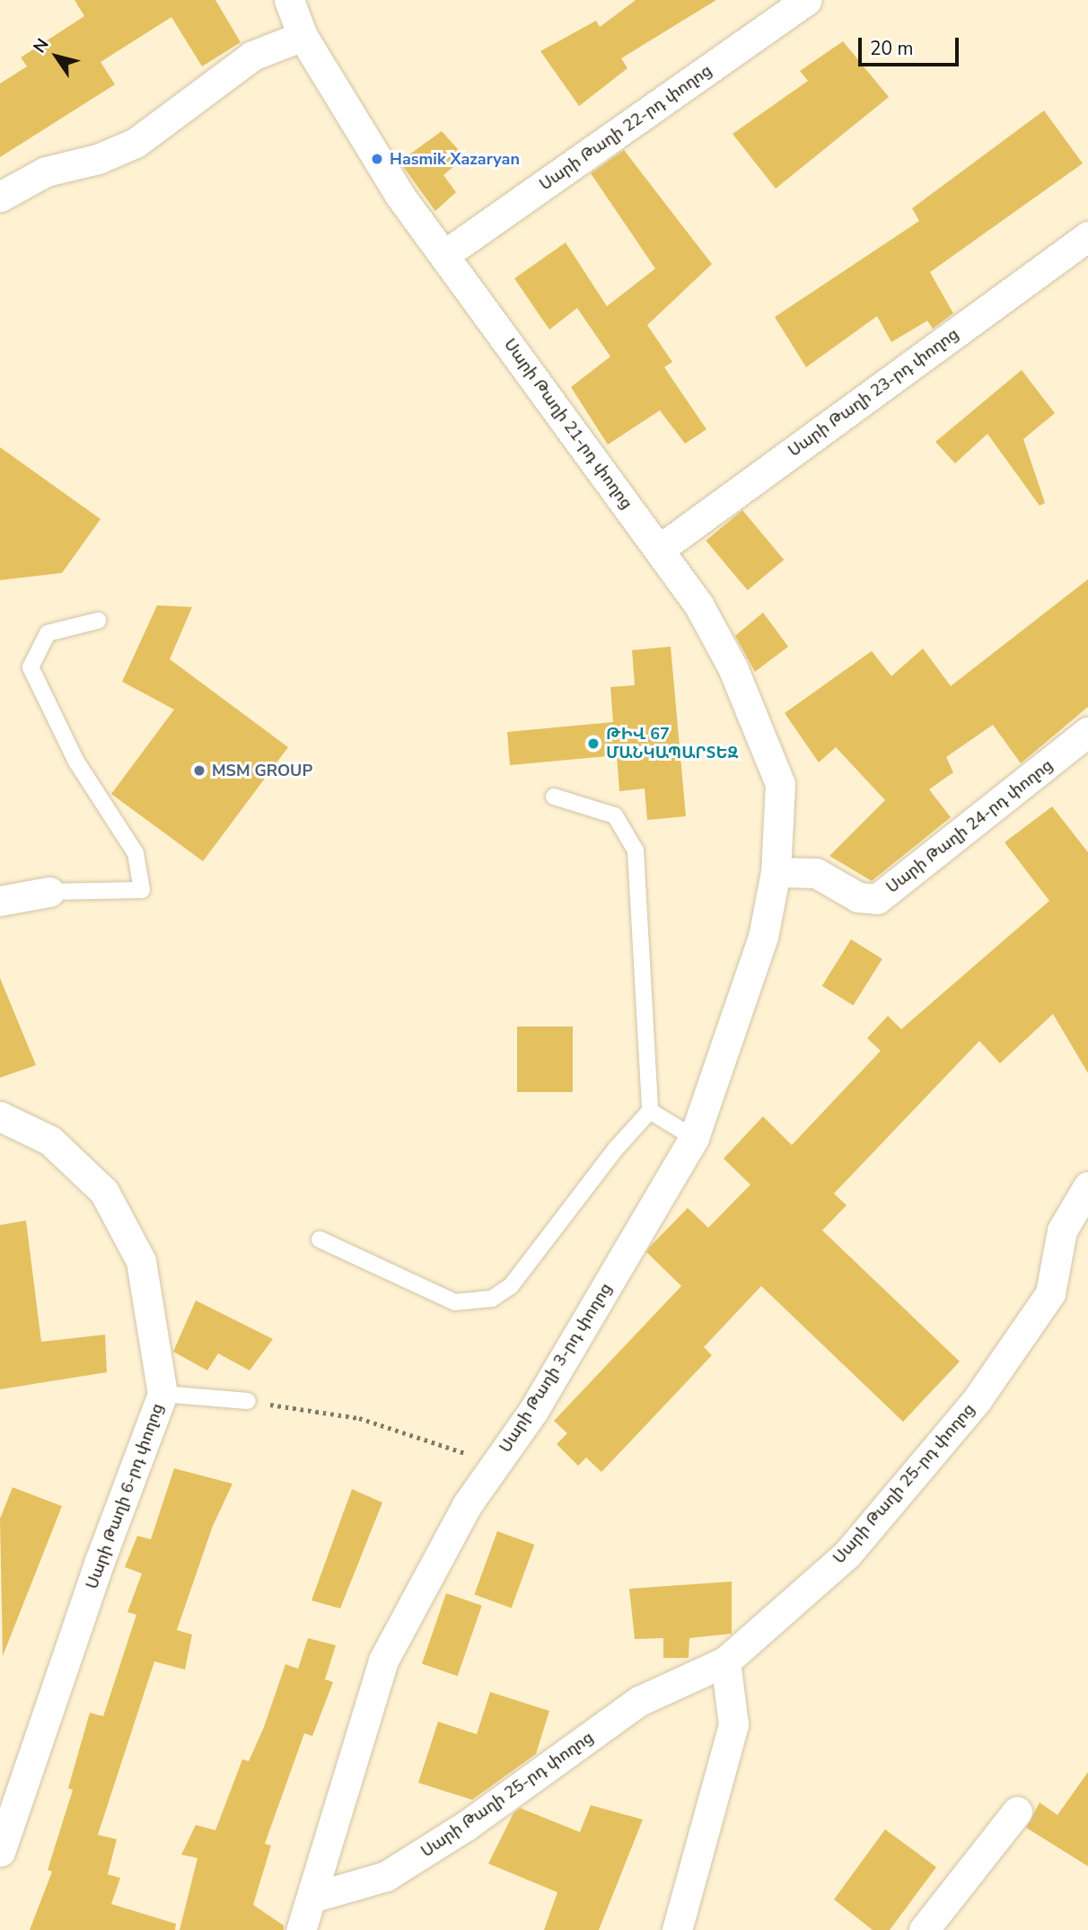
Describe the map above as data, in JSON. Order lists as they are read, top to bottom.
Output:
{
  "streets": {
    "street": [
      "Սարի Թաղի 22-րդ փողոց",
      "Սարի Թաղի 23-րդ փողոց",
      "Սարի Թաղի 21-րդ փողոց",
      "Սարի Թաղի 24-րդ փողոց",
      "Սարի Թաղի 3-րդ փողոց",
      "Սարի Թաղի 25-րդ փողոց",
      "Սարի Թաղի 6-րդ փողոց"
    ]
  },
  "crossings": [
    ["Սարի Թաղի 22-րդ փողոց", "Սարի Թաղի 21-րդ փողոց"],
    ["Սարի Թաղի 23-րդ փողոց", "Սարի Թաղի 21-րդ փողոց"],
    ["Սարի Թաղի 21-րդ փողոց", "Սարի Թաղի 24-րդ փողոց"],
    ["Սարի Թաղի 21-րդ փողոց", "Սարի Թաղի 3-րդ փողոց"],
    ["Սարի Թաղի 24-րդ փողոց", "Սարի Թաղի 3-րդ փողոց"],
    ["Սարի Թաղի 3-րդ փողոց", "Սարի Թաղի 25-րդ փողոց"]
  ],
  "places": ["Hasmik Xazaryan", "ԹԻՎ 67 ՄԱՆԿԱՊԱՐՏԵԶ", "MSM GROUP"],
  "scale_bar": "20 m",
  "north": "top left"
}
